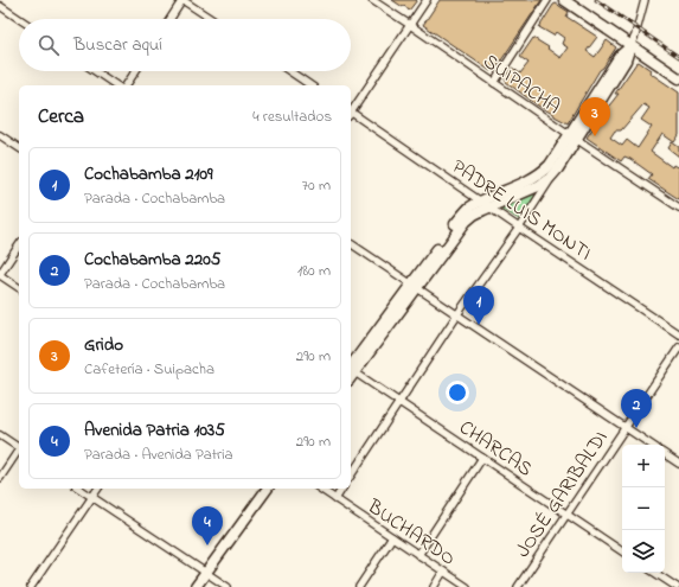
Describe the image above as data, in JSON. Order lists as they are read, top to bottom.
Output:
{
  "streets": {
    "street": [
      "SUIPACHA",
      "PADRE LUIS MONTI",
      "CHARCAS",
      "JOSÉ GARIBALDI",
      "BUCHARDO"
    ]
  },
  "crossings": [
    ["CHARCAS", "JOSÉ GARIBALDI"]
  ],
  "page": {
    "search": "Buscar aquí",
    "heading": ["Cerca", "4 resultados"],
    "pins": [
      "3",
      "1",
      "2",
      "4"
    ],
    "list": [
      {
        "mark": "1",
        "name": "Cochabamba 2109",
        "note": "Parada · Cochabamba",
        "value": "70 m"
      },
      {
        "mark": "2",
        "name": "Cochabamba 2205",
        "note": "Parada · Cochabamba",
        "value": "180 m"
      },
      {
        "mark": "3",
        "name": "Grido",
        "note": "Cafetería · Suipacha",
        "value": "290 m"
      },
      {
        "mark": "4",
        "name": "Avenida Patria 1035",
        "note": "Parada · Avenida Patria",
        "value": "290 m"
      }
    ],
    "map_buttons": ["+", "−"]
  }
}
